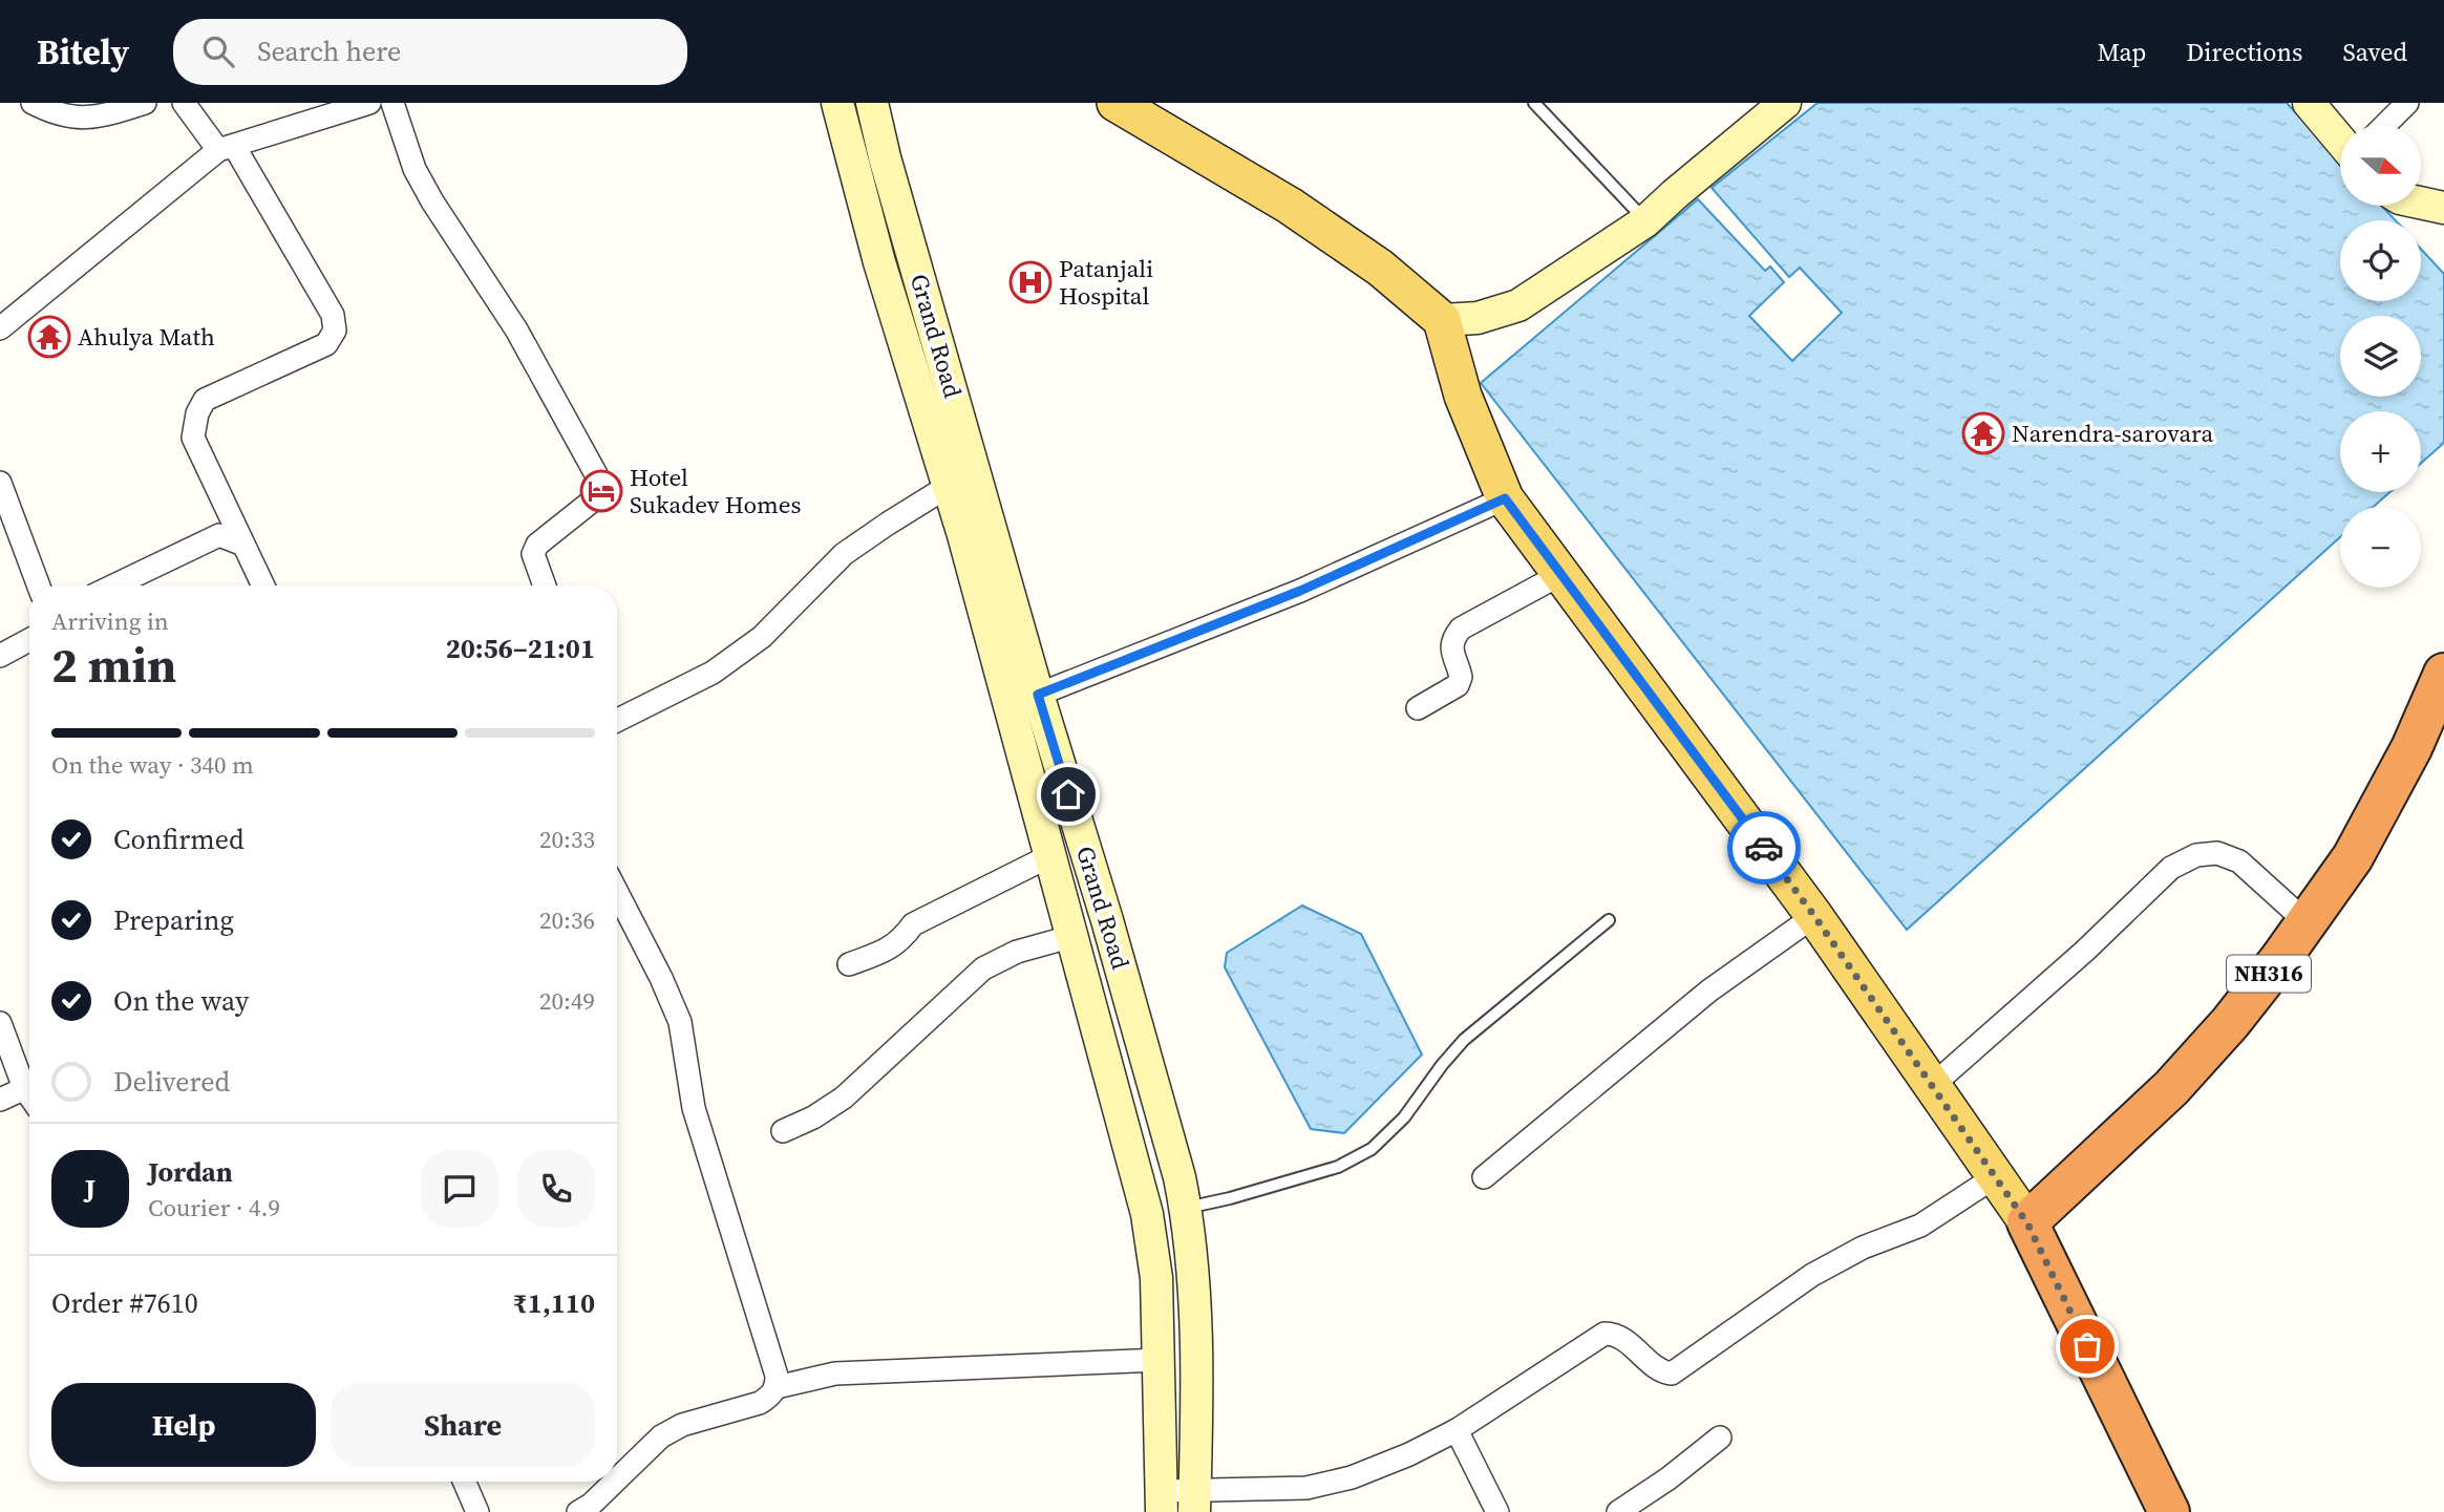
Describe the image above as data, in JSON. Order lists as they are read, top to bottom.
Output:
{
  "streets": {
    "highway": ["NH316"],
    "main road": ["Grand Road"]
  },
  "places": {
    "hospital": ["Patanjali Hospital"],
    "temple": ["Ahulya Math", "Narendra-sarovara"],
    "hotel": ["Hotel Sukadev Homes"]
  },
  "north": "right",
  "page": {
    "header": "Bitely",
    "search": "Search here",
    "nav": ["Map", "Directions", "Saved"],
    "map_buttons": ["+", "−"],
    "heading": ["2 min", "Arriving in", "20:56–21:01"],
    "panel": [
      "Jordan",
      "Courier · 4.9",
      "Order #7610",
      "₹1,110"
    ],
    "bar": "On the way · 340 m",
    "list": [
      ["Confirmed", "20:33"],
      ["Preparing", "20:36"],
      ["On the way", "20:49"],
      "Delivered"
    ],
    "round": "J",
    "buttons": ["Help", "Share"]
  }
}
